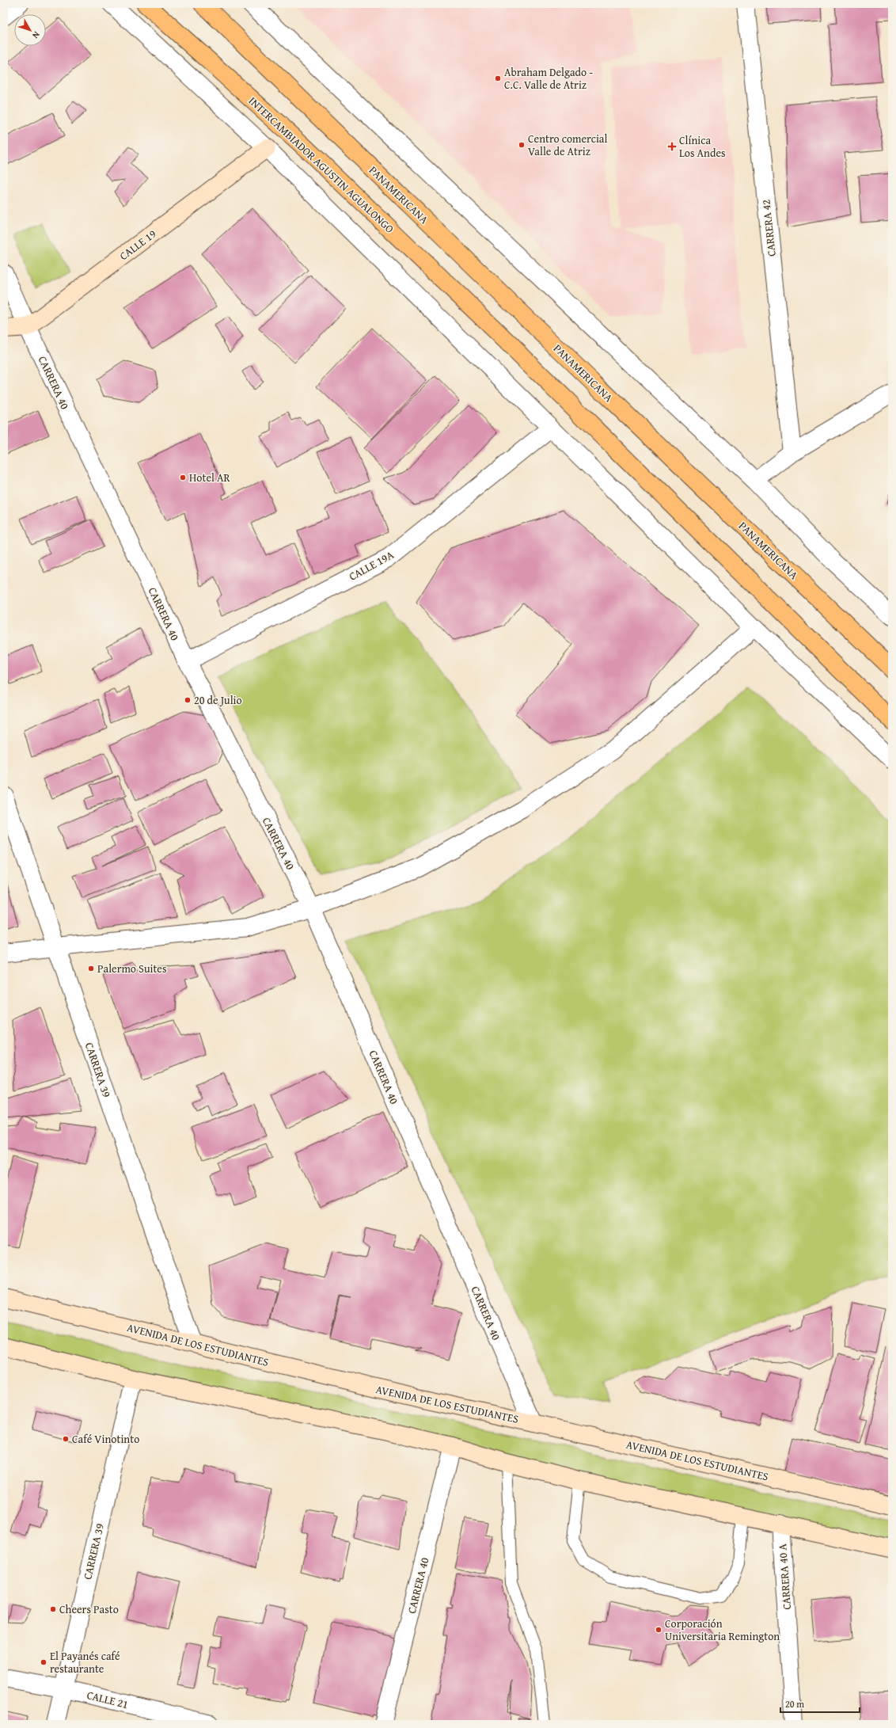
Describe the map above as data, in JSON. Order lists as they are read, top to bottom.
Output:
{
  "streets": {
    "main road": [
      "INTERCAMBIADOR AGUSTIN AGUALONGO",
      "PANAMERICANA",
      "CALLE 19",
      "AVENIDA DE LOS ESTUDIANTES"
    ],
    "street": [
      "CARRERA 42",
      "CARRERA 40",
      "CALLE 19A",
      "CARRERA 39",
      "CARRERA 40 A",
      "CALLE 21"
    ]
  },
  "crossings": [
    ["CALLE 19", "CARRERA 40"],
    ["CARRERA 40", "CALLE 19A"],
    ["CARRERA 40", "AVENIDA DE LOS ESTUDIANTES"],
    ["CARRERA 39", "AVENIDA DE LOS ESTUDIANTES"],
    ["CARRERA 39", "CALLE 21"]
  ],
  "places": {
    "other": [
      "Abraham Delgado - C.C. Valle de Atriz",
      "Centro comercial Valle de Atriz",
      "Hotel AR",
      "20 de Julio",
      "Palermo Suites",
      "Café Vinotinto",
      "Cheers Pasto",
      "Corporación Universitaria Remington",
      "El Payanés café restaurante"
    ],
    "health": ["Clínica Los Andes"]
  },
  "scale_bar": "20 m",
  "north": "bottom right"
}
